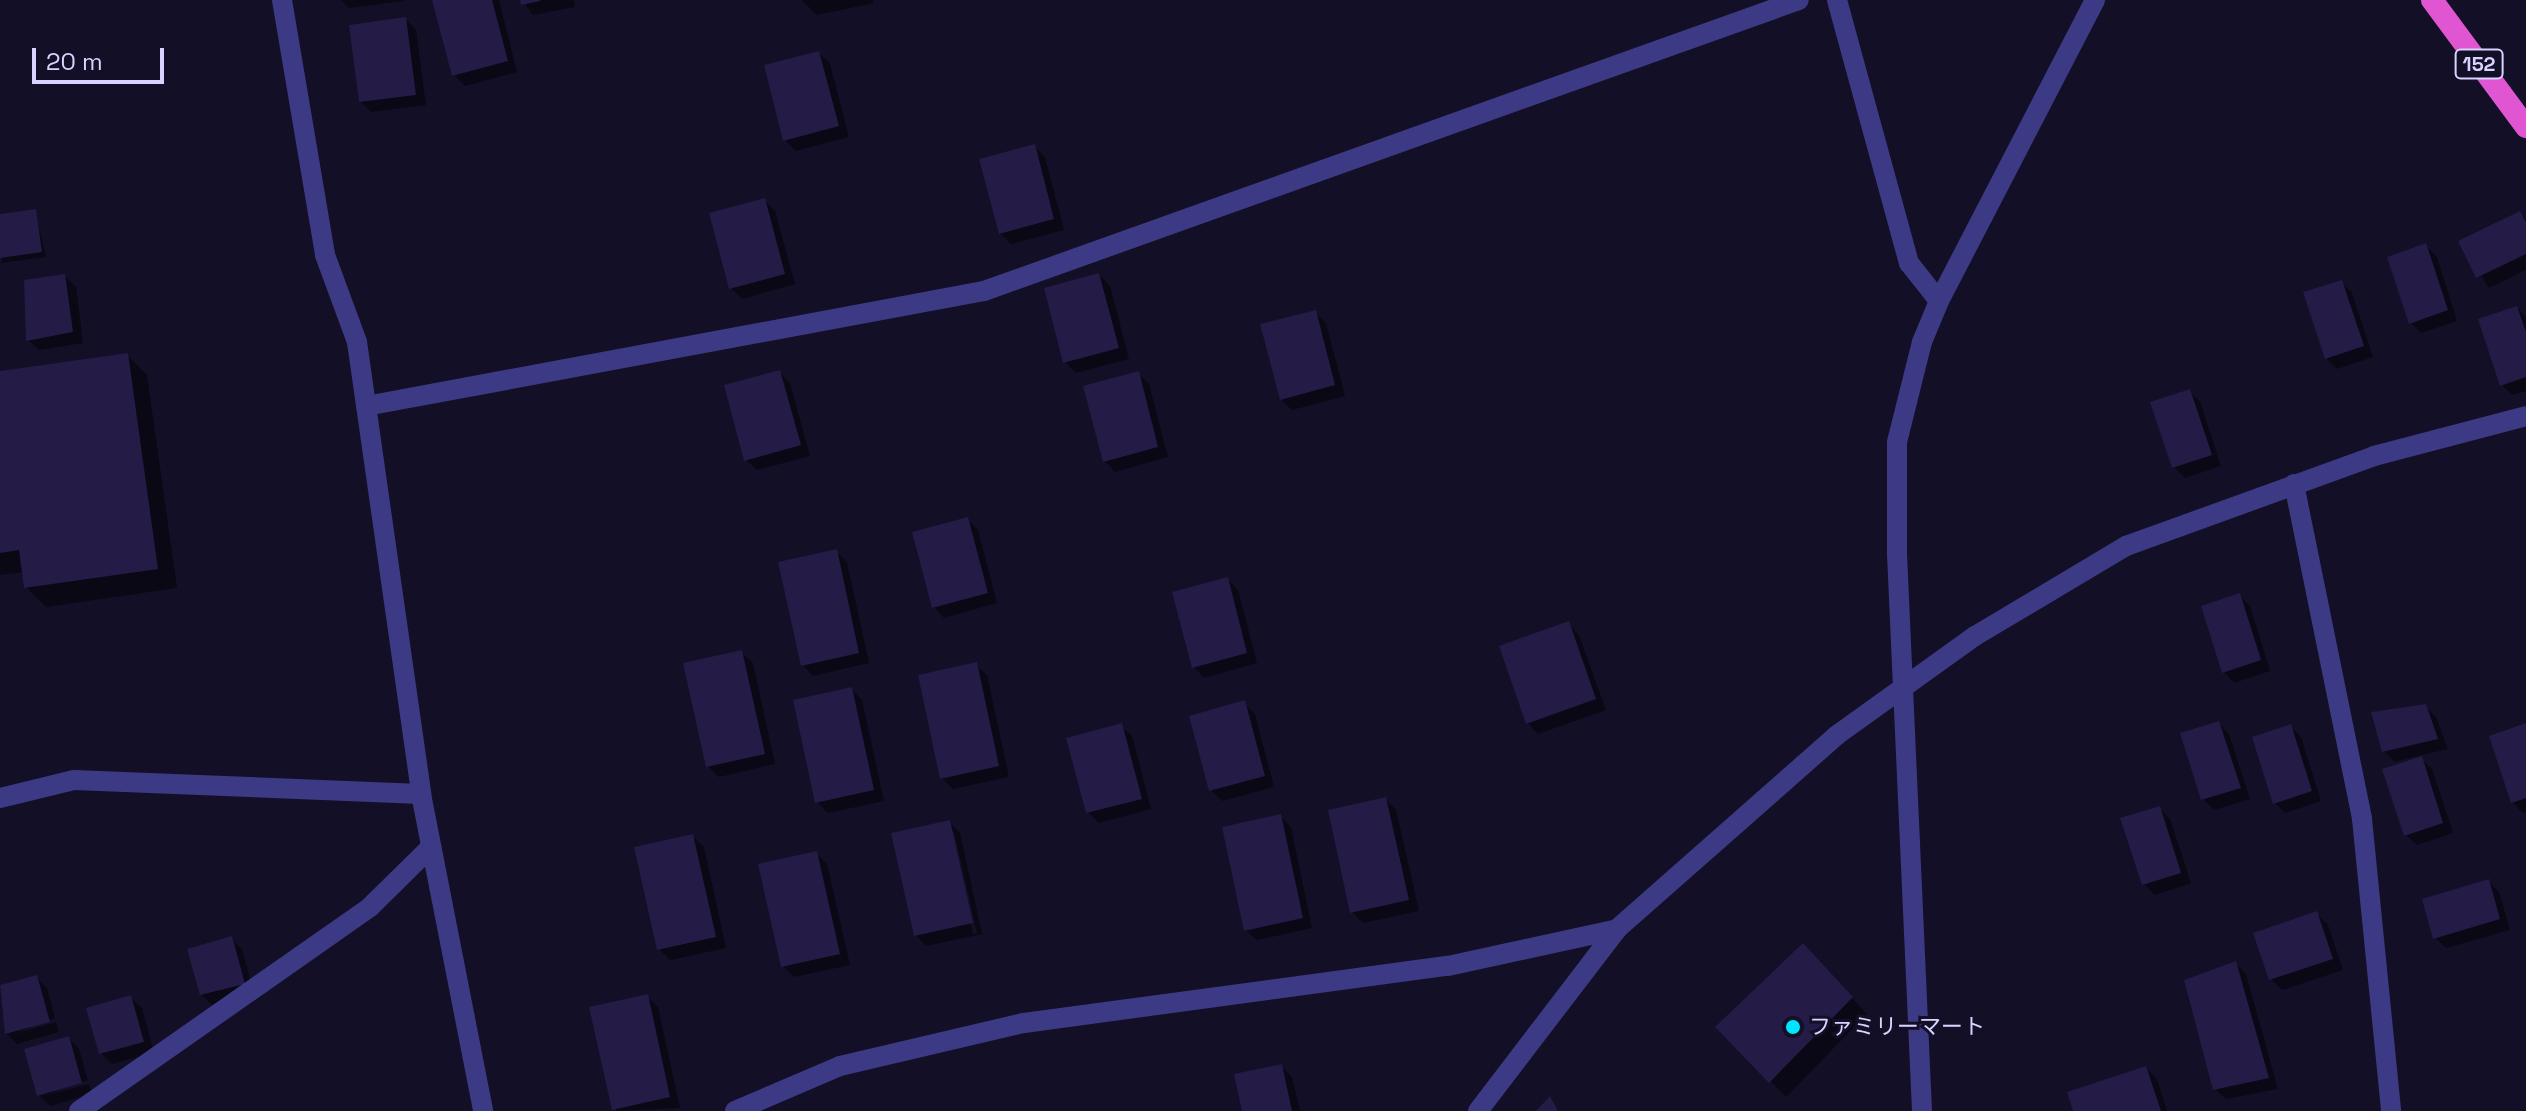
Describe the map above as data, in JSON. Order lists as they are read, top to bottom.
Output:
{
  "streets": {
    "highway": ["152"]
  },
  "places": ["ファミリーマート"],
  "scale_bar": "20 m"
}
